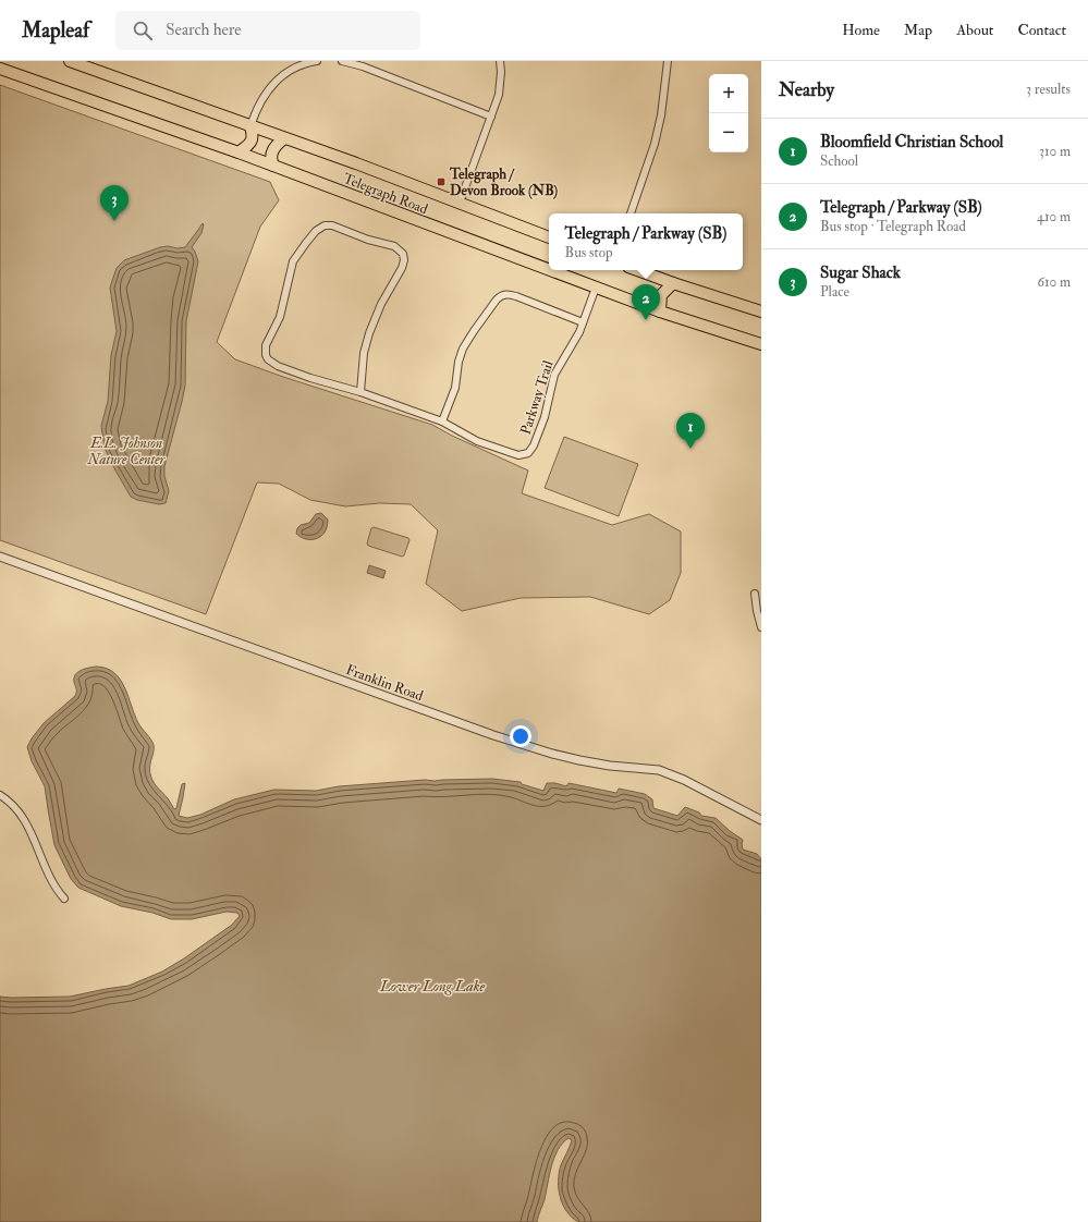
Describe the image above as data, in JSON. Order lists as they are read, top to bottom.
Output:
{
  "streets": {
    "highway": ["Telegraph Road"],
    "street": ["Parkway Trail", "Franklin Road"]
  },
  "crossings": [
    ["Telegraph Road", "Parkway Trail"]
  ],
  "water": ["Lower Long Lake"],
  "parks": ["E.L. Johnson Nature Center"],
  "places": {
    "transit": ["Telegraph / Devon Brook (NB)"]
  },
  "page": {
    "header": "Mapleaf",
    "search": "Search here",
    "nav": [
      "Home",
      "Map",
      "About",
      "Contact"
    ],
    "heading": ["Nearby", "3 results"],
    "map_buttons": ["+", "−"],
    "list": [
      {
        "mark": "1",
        "name": "Bloomfield Christian School",
        "note": "School",
        "value": "310 m"
      },
      {
        "mark": "2",
        "name": "Telegraph / Parkway (SB)",
        "note": "Bus stop · Telegraph Road",
        "value": "410 m"
      },
      {
        "mark": "3",
        "name": "Sugar Shack",
        "note": "Place",
        "value": "610 m"
      }
    ],
    "pins": ["3", "2", "1"],
    "popup": ["Telegraph / Parkway (SB)", "Bus stop"]
  }
}
